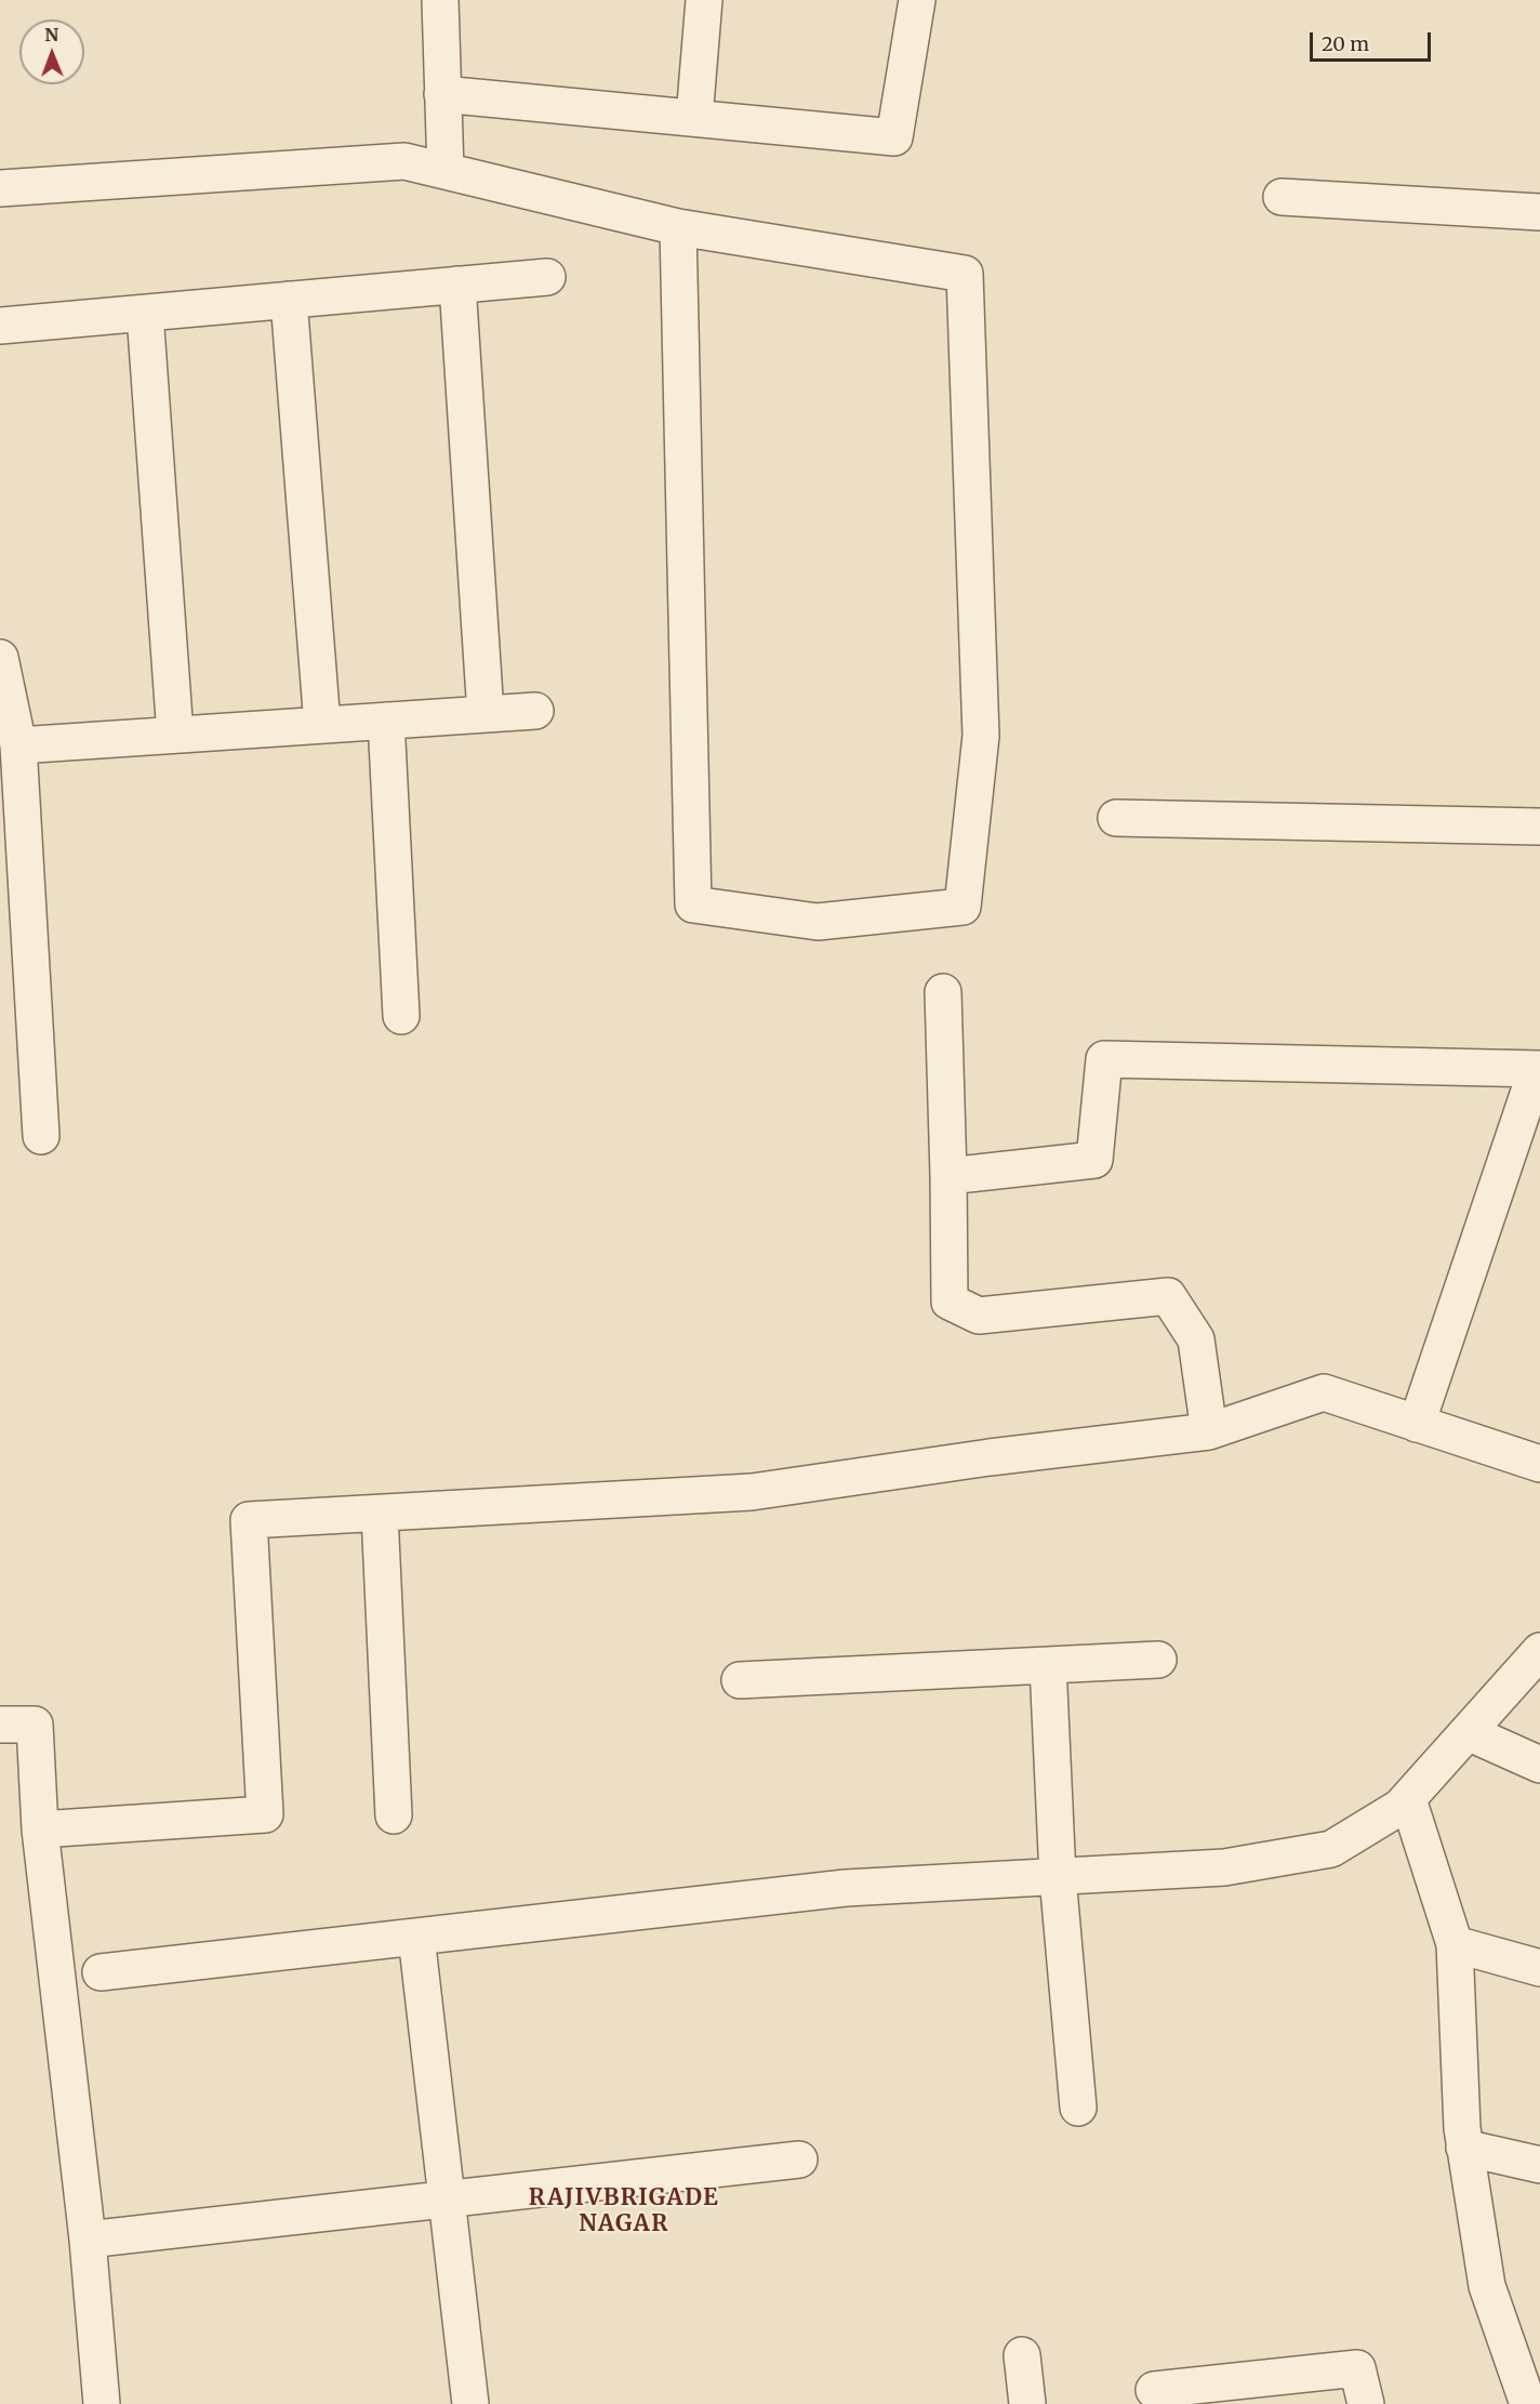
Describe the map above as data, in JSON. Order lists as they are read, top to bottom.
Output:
{
  "districts": ["RAJIVBRIGADE NAGAR"],
  "scale_bar": "20 m",
  "north": "top"
}
